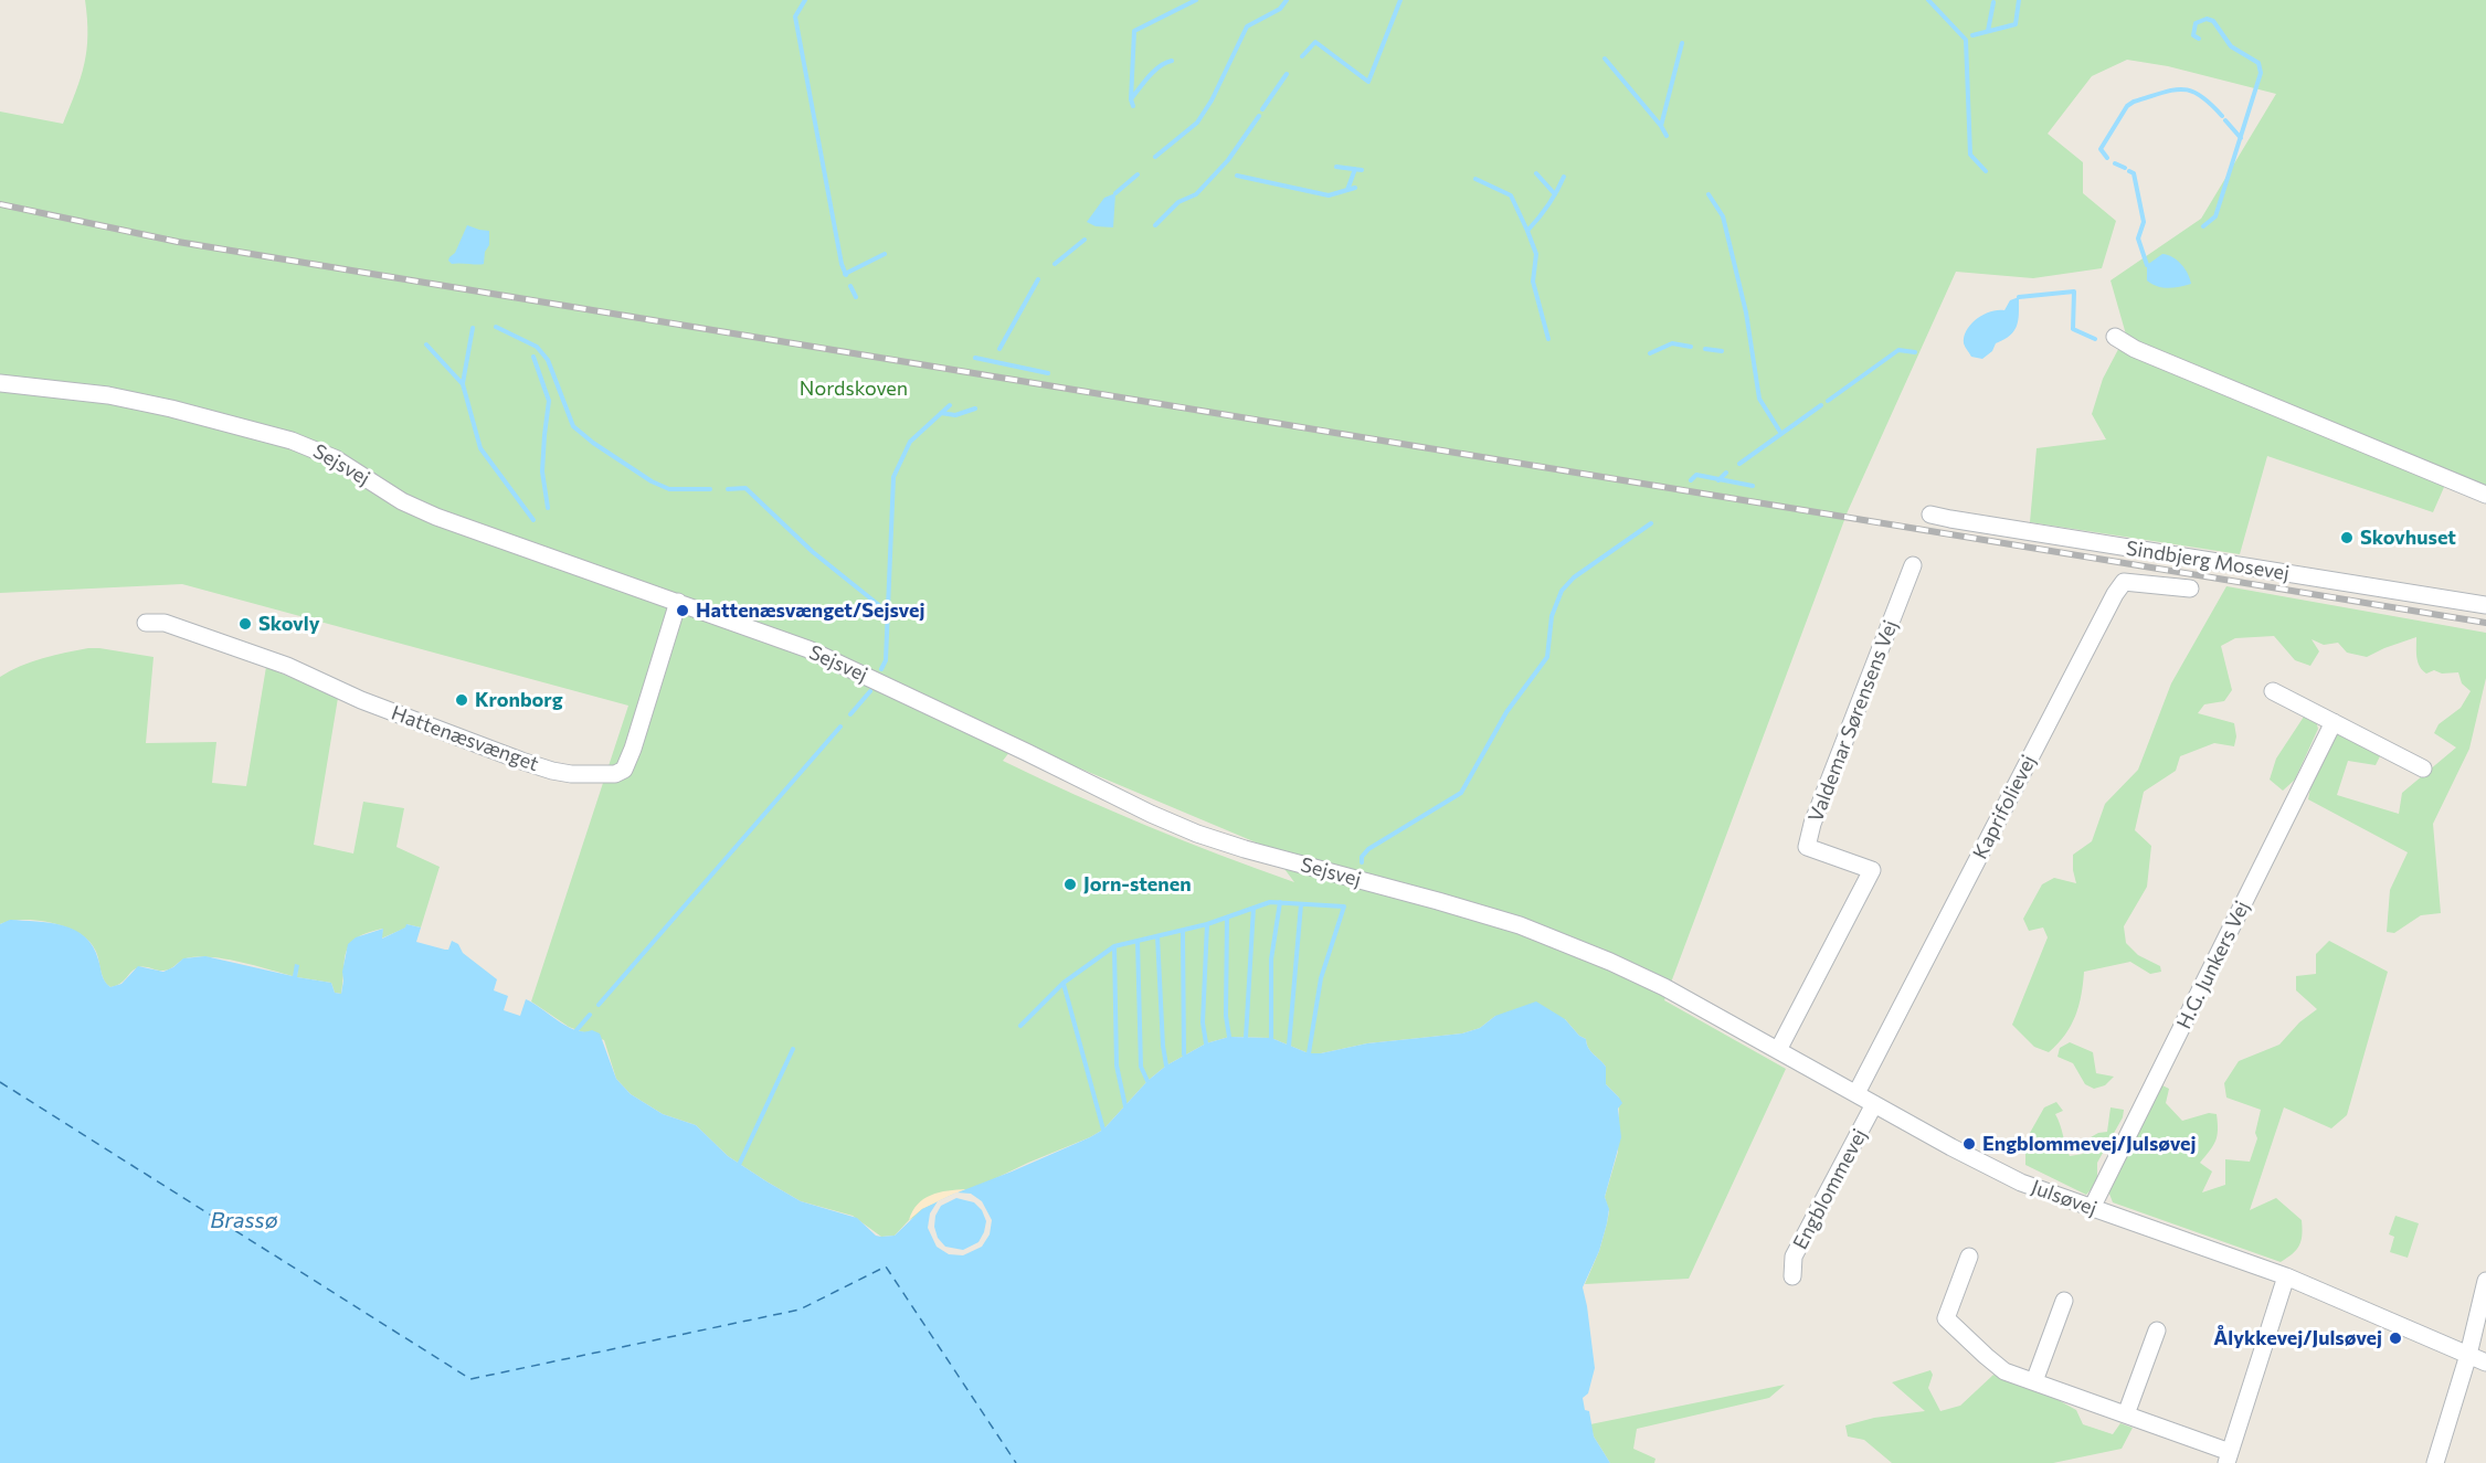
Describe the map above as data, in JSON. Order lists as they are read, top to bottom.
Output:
{
  "streets": {
    "street": [
      "Sejsvej",
      "Sindbjerg Mosevej",
      "Valdemar Sørensens Vej",
      "Hattenæsvænget",
      "Kaprifolievej",
      "H.G. Junkers Vej",
      "Engblommevej",
      "Julsøvej"
    ]
  },
  "crossings": [
    ["Sejsvej", "Hattenæsvænget"],
    ["Sejsvej", "Julsøvej"],
    ["Valdemar Sørensens Vej", "Julsøvej"],
    ["Kaprifolievej", "Julsøvej"],
    ["H.G. Junkers Vej", "Julsøvej"],
    ["Engblommevej", "Julsøvej"]
  ],
  "water": ["Brassø"],
  "parks": ["Nordskoven"],
  "places": [
    "Skovhuset",
    "Hattenæsvænget/Sejsvej",
    "Skovly",
    "Kronborg",
    "Jorn-stenen",
    "Engblommevej/Julsøvej",
    "Ålykkevej/Julsøvej"
  ]
}
